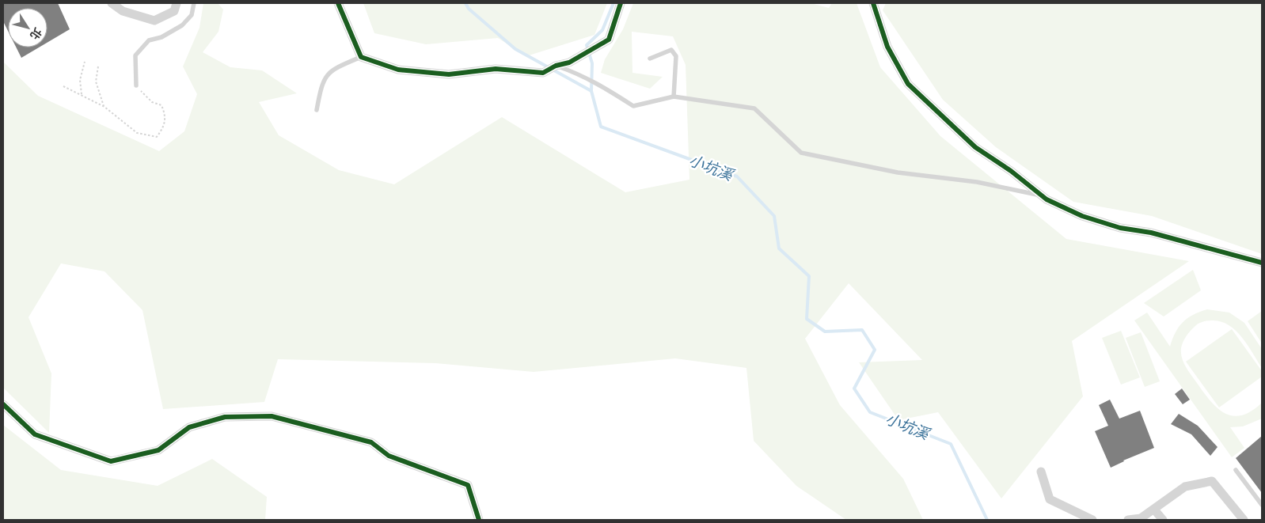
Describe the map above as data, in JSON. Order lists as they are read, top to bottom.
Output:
{
  "water": ["小坑溪"],
  "north": "bottom right"
}
